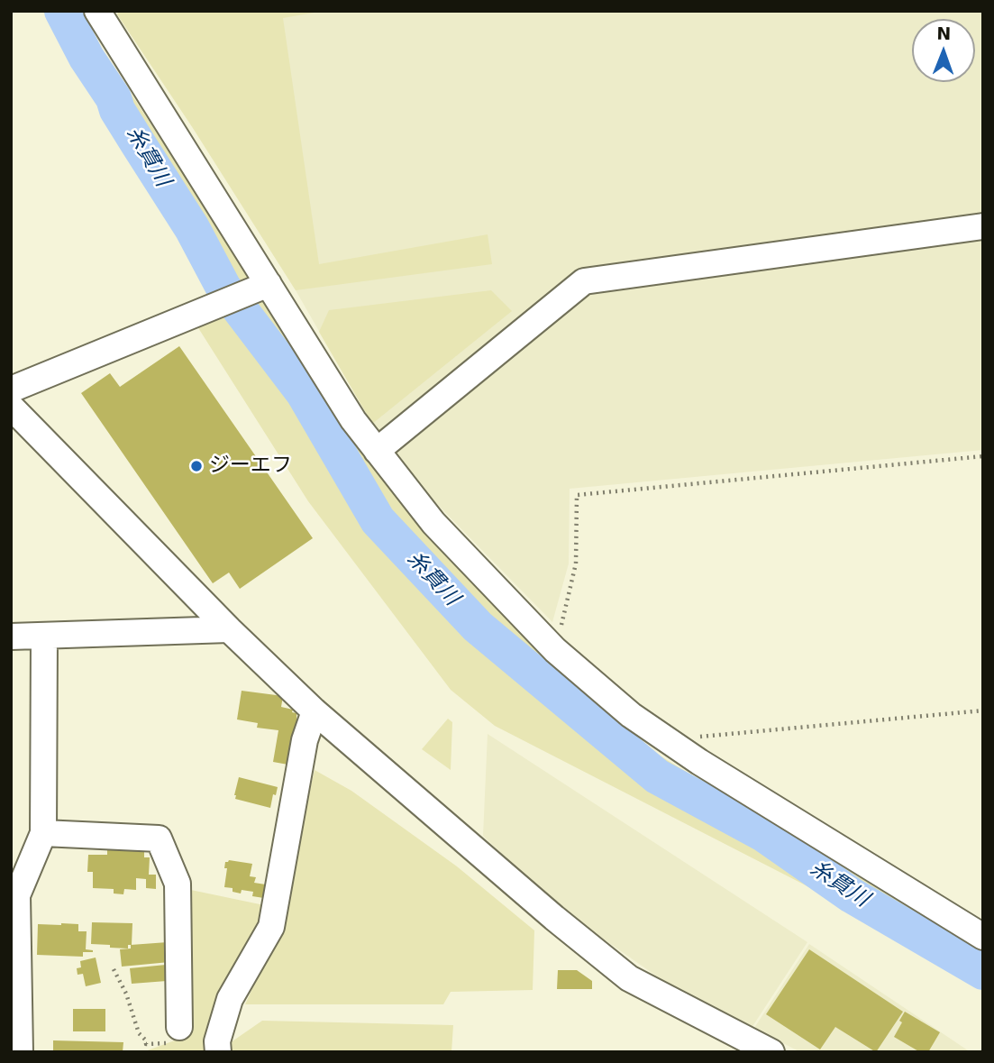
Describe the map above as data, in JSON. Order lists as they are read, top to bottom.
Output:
{
  "water": ["糸貫川"],
  "places": ["ジーエフ"],
  "north": "top"
}
